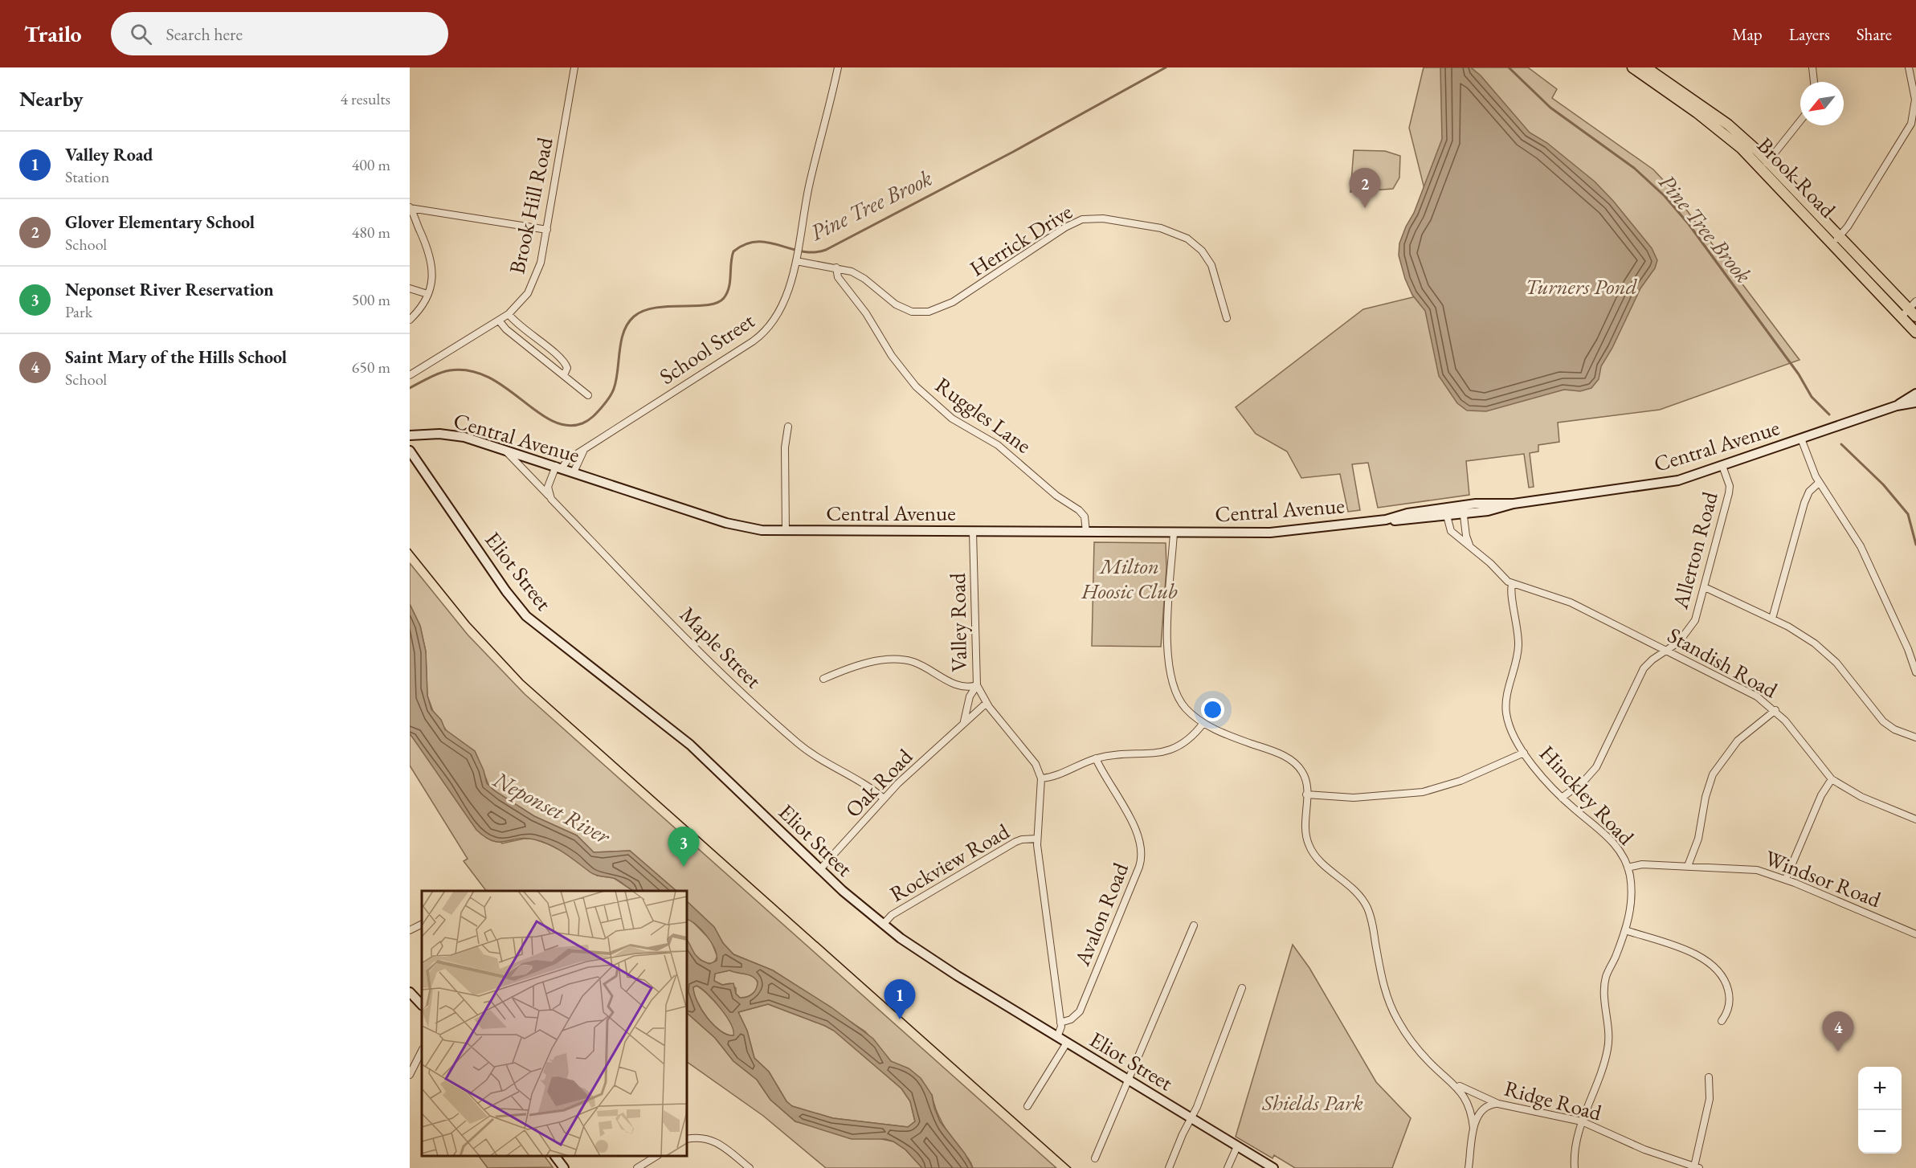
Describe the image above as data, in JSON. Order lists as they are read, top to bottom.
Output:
{
  "streets": {
    "main road": ["Brook Road"],
    "street": [
      "Brook Hill Road",
      "Herrick Drive",
      "School Street",
      "Ruggles Lane",
      "Central Avenue",
      "Allerton Road",
      "Eliot Street",
      "Valley Road",
      "Maple Street",
      "Standish Road",
      "Oak Road",
      "Hinckley Road",
      "Rockview Road",
      "Windsor Road",
      "Avalon Road",
      "Ridge Road"
    ]
  },
  "crossings": [
    ["Herrick Drive", "School Street"],
    ["Herrick Drive", "Ruggles Lane"],
    ["School Street", "Central Avenue"],
    ["Ruggles Lane", "Central Avenue"],
    ["Central Avenue", "Allerton Road"],
    ["Central Avenue", "Valley Road"],
    ["Central Avenue", "Maple Street"],
    ["Allerton Road", "Standish Road"],
    ["Allerton Road", "Hinckley Road"],
    ["Eliot Street", "Oak Road"],
    ["Eliot Street", "Rockview Road"],
    ["Valley Road", "Oak Road"],
    ["Maple Street", "Oak Road"],
    ["Standish Road", "Hinckley Road"],
    ["Hinckley Road", "Windsor Road"],
    ["Hinckley Road", "Ridge Road"]
  ],
  "water": ["Pine Tree Brook", "Neponset River"],
  "parks": ["Turners Pond", "Milton Hoosic Club", "Shields Park"],
  "north": "bottom left",
  "page": {
    "header": "Trailo",
    "search": "Search here",
    "nav": ["Map", "Layers", "Share"],
    "heading": ["Nearby", "4 results"],
    "list": [
      {
        "mark": "1",
        "name": "Valley Road",
        "note": "Station",
        "value": "400 m"
      },
      {
        "mark": "2",
        "name": "Glover Elementary School",
        "note": "School",
        "value": "480 m"
      },
      {
        "mark": "3",
        "name": "Neponset River Reservation",
        "note": "Park",
        "value": "500 m"
      },
      {
        "mark": "4",
        "name": "Saint Mary of the Hills School",
        "note": "School",
        "value": "650 m"
      }
    ],
    "pins": [
      "2",
      "3",
      "1",
      "4"
    ],
    "map_buttons": ["+", "−"]
  }
}
